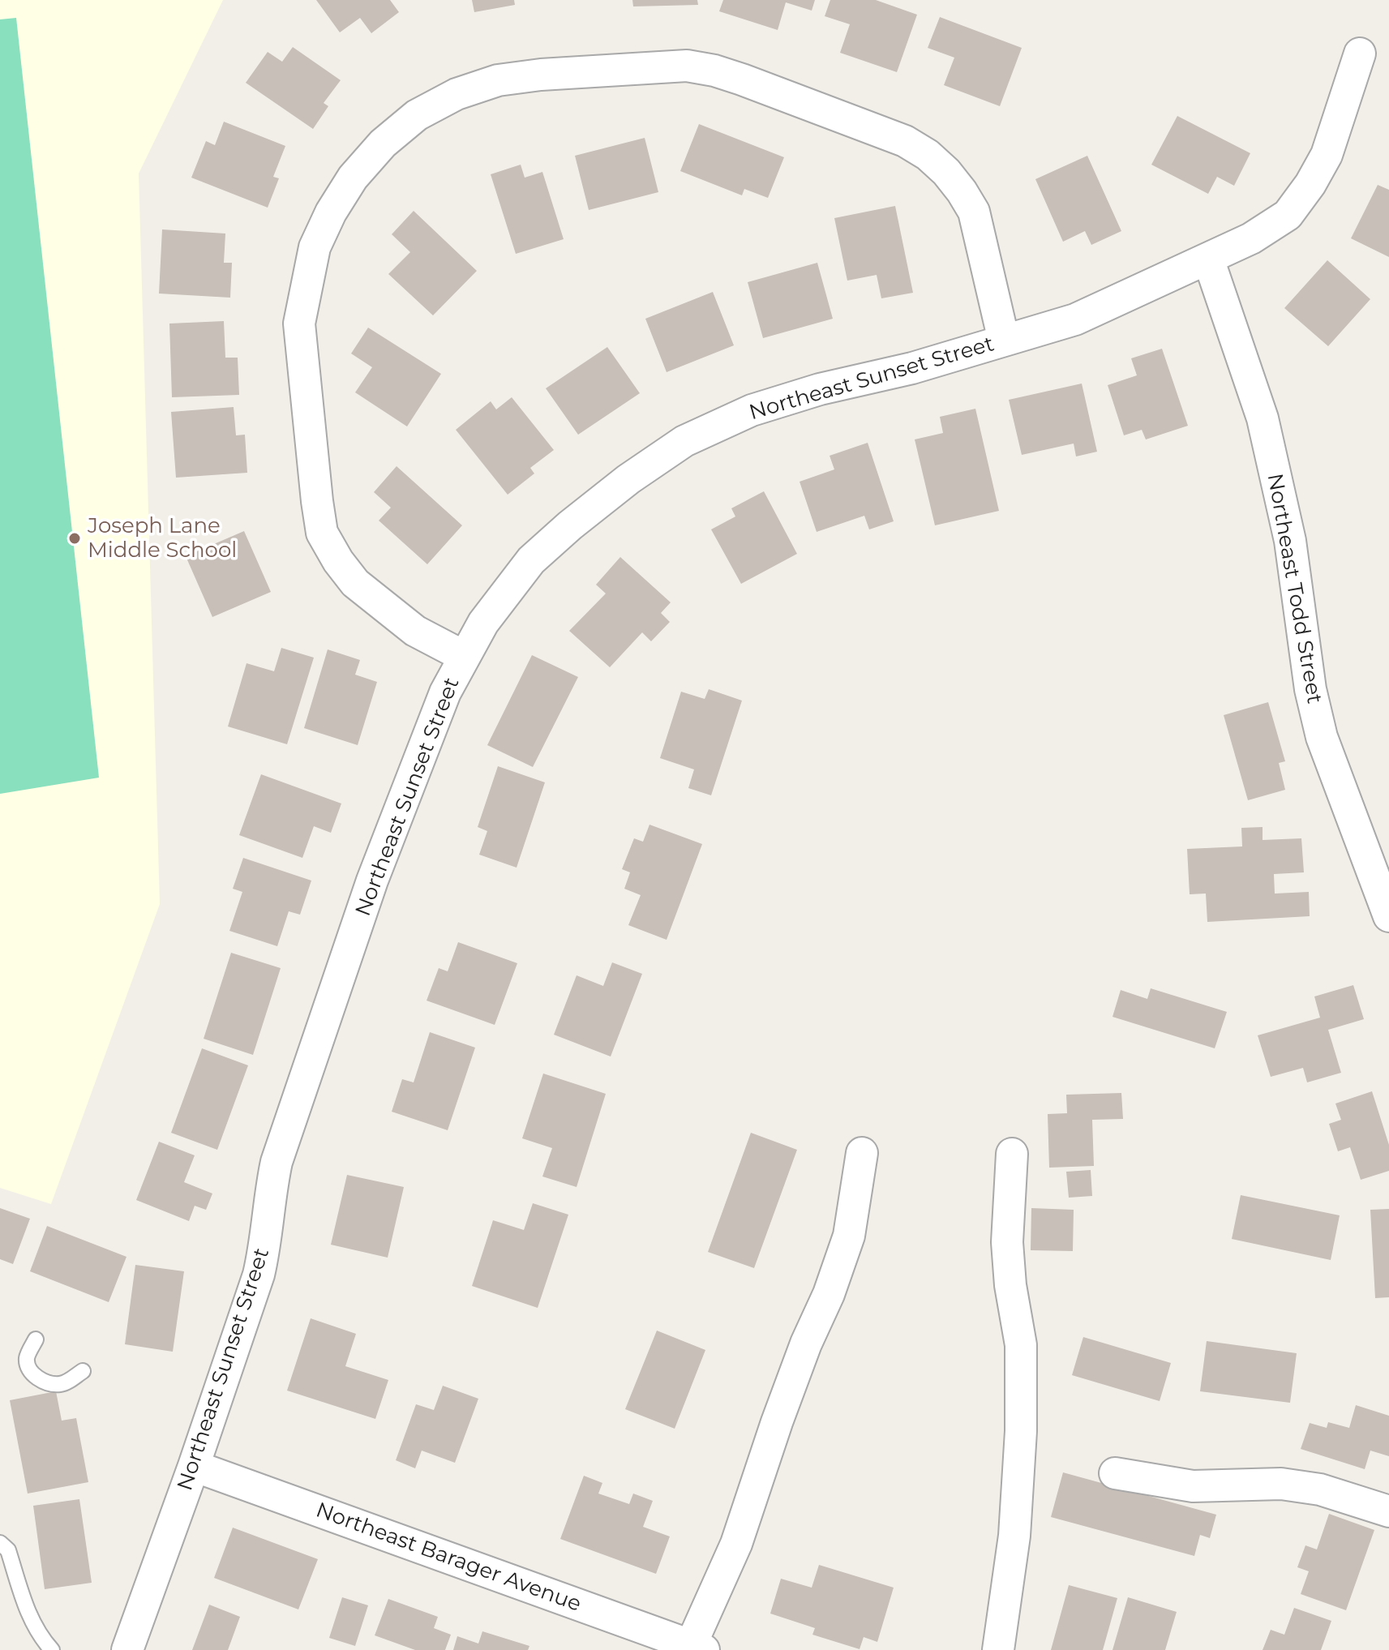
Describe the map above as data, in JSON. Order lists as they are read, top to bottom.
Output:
{
  "streets": {
    "street": ["Northeast Sunset Street", "Northeast Todd Street", "Northeast Barager Avenue"]
  },
  "crossings": [
    ["Northeast Sunset Street", "Northeast Todd Street"],
    ["Northeast Sunset Street", "Northeast Barager Avenue"]
  ],
  "places": ["Joseph Lane Middle School"]
}
